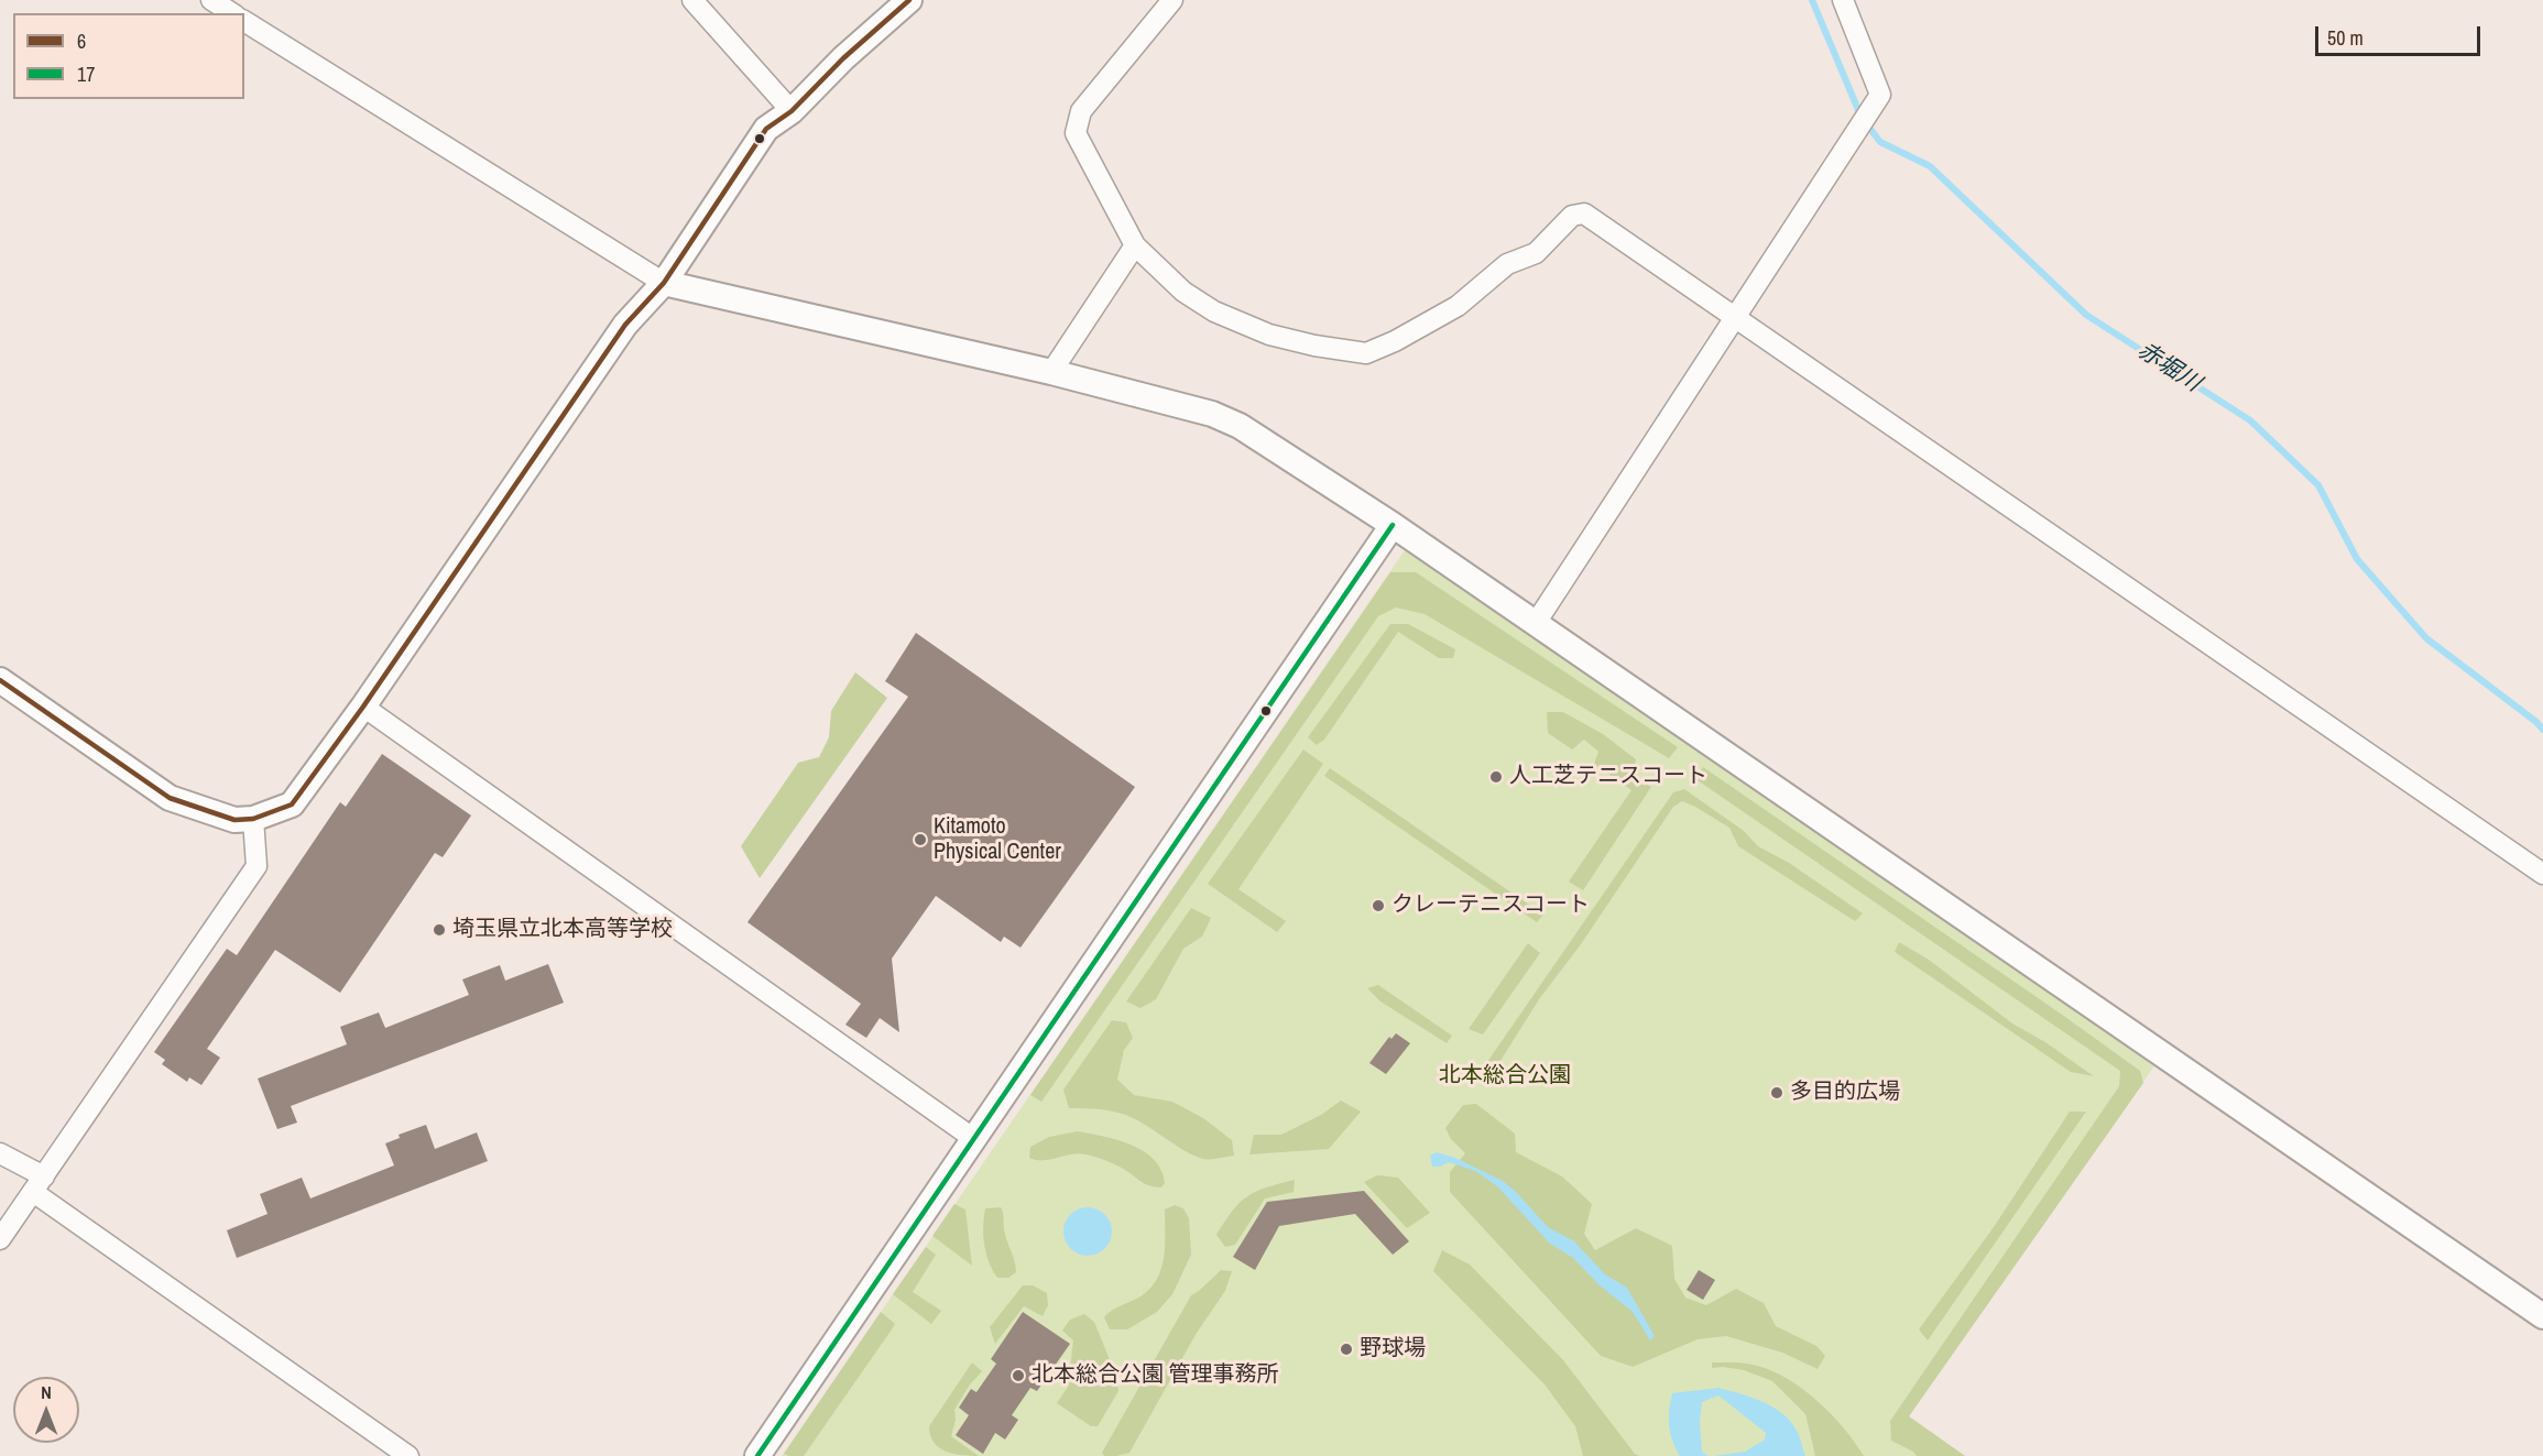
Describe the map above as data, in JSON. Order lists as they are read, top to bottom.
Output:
{
  "water": ["赤堀川"],
  "parks": ["北本総合公園"],
  "places": [
    "人工芝テニスコート",
    "Kitamoto Physical Center",
    "クレーテニスコート",
    "埼玉県立北本高等学校",
    "多目的広場",
    "野球場",
    "北本総合公園 管理事務所"
  ],
  "lines": ["transit line 6", "transit line 17"],
  "legend": ["6", "17"],
  "scale_bar": "50 m",
  "north": "top"
}
